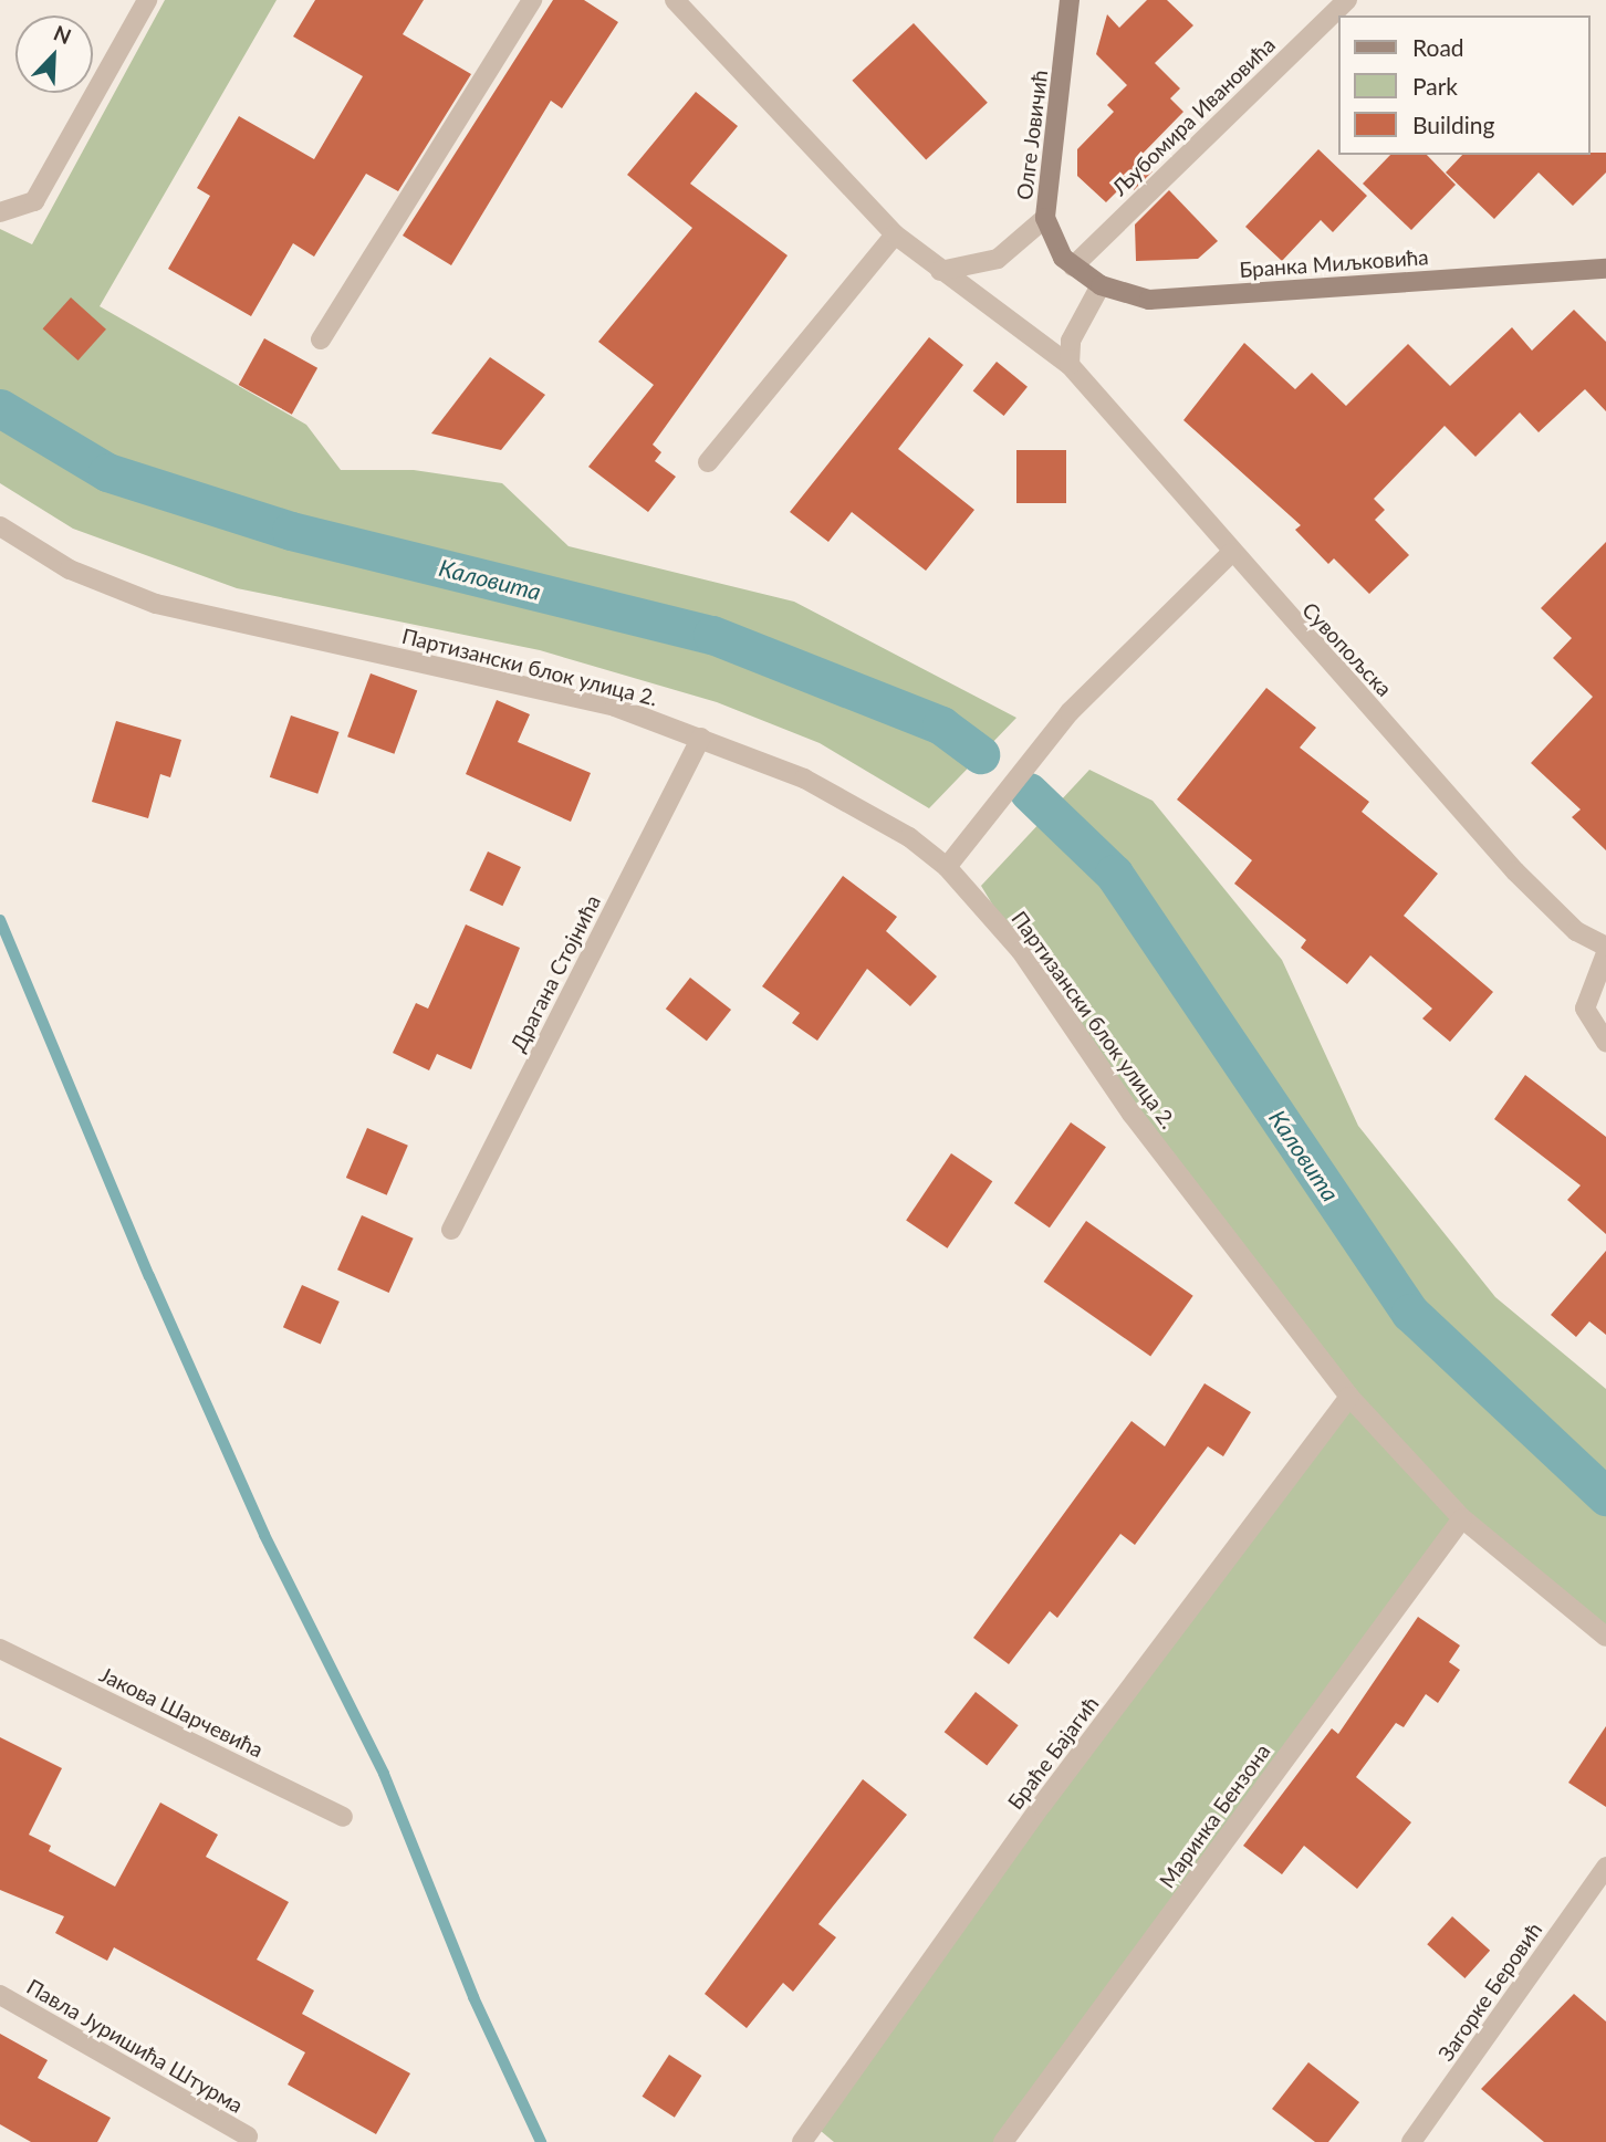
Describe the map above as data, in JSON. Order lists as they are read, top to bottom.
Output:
{
  "streets": {
    "street": [
      "Љубомира Ивановића",
      "Олге Јовичић",
      "Бранка Миљковића",
      "Сувопољска",
      "Партизански блок улица 2.",
      "Драгана Стојнића",
      "Јакова Шарчевића",
      "Браће Бајагић",
      "Маринка Бензона",
      "Загорке Беровић",
      "Павла Јуришића Штурма"
    ]
  },
  "crossings": [
    ["Љубомира Ивановића", "Олге Јовичић"],
    ["Љубомира Ивановића", "Бранка Миљковића"],
    ["Олге Јовичић", "Бранка Миљковића"],
    ["Партизански блок улица 2.", "Драгана Стојнића"],
    ["Партизански блок улица 2.", "Браће Бајагић"],
    ["Партизански блок улица 2.", "Маринка Бензона"]
  ],
  "water": ["Каловита"],
  "legend": ["Road", "Park", "Building"],
  "north": "top right"
}
